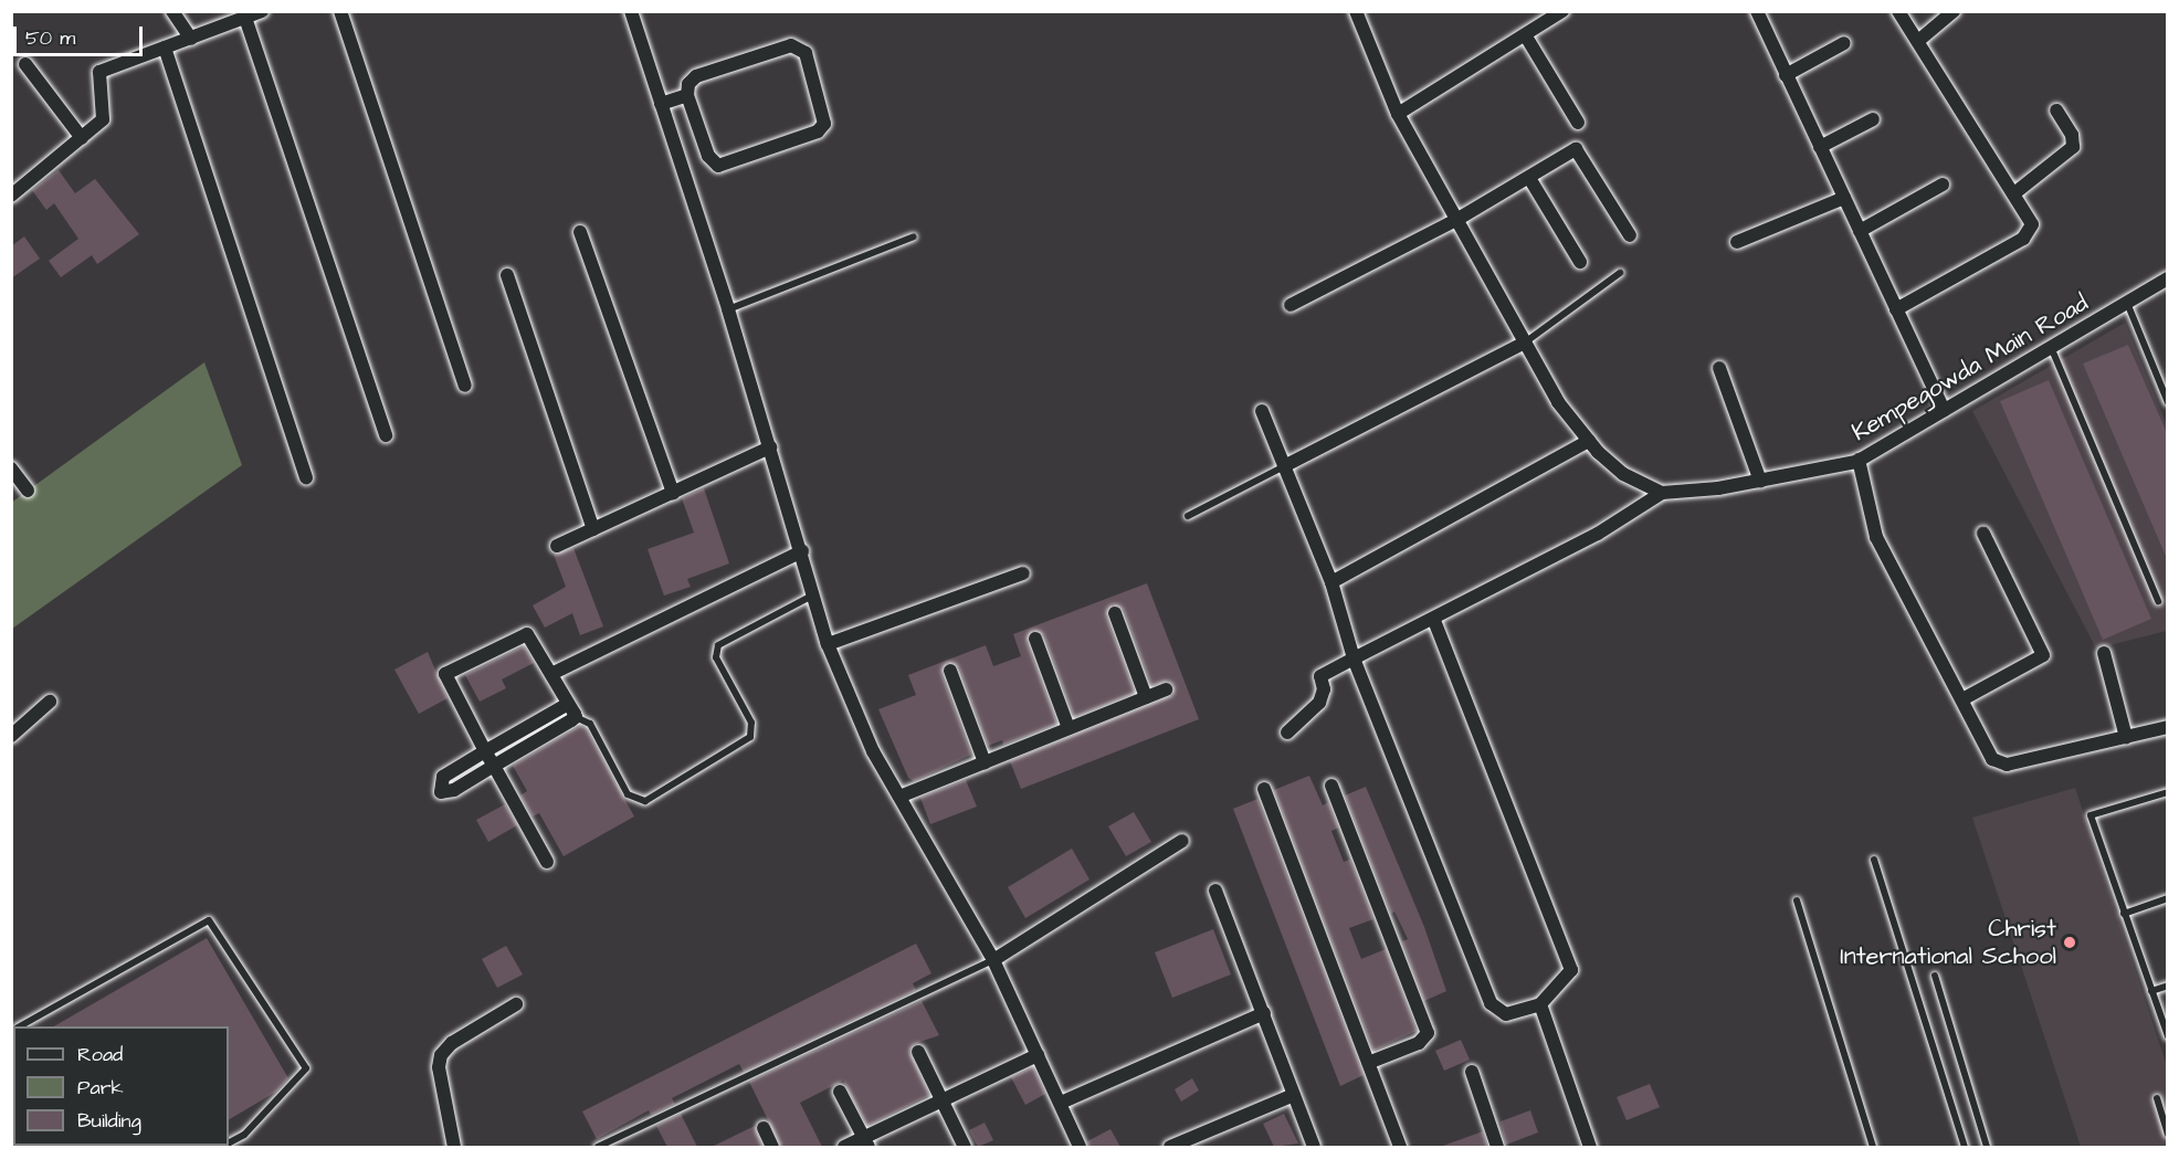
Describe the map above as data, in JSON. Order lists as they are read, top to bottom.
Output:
{
  "streets": {
    "street": ["Kempegowda Main Road"]
  },
  "places": ["Christ International School"],
  "legend": ["Road", "Park", "Building"],
  "scale_bar": "50 m"
}
